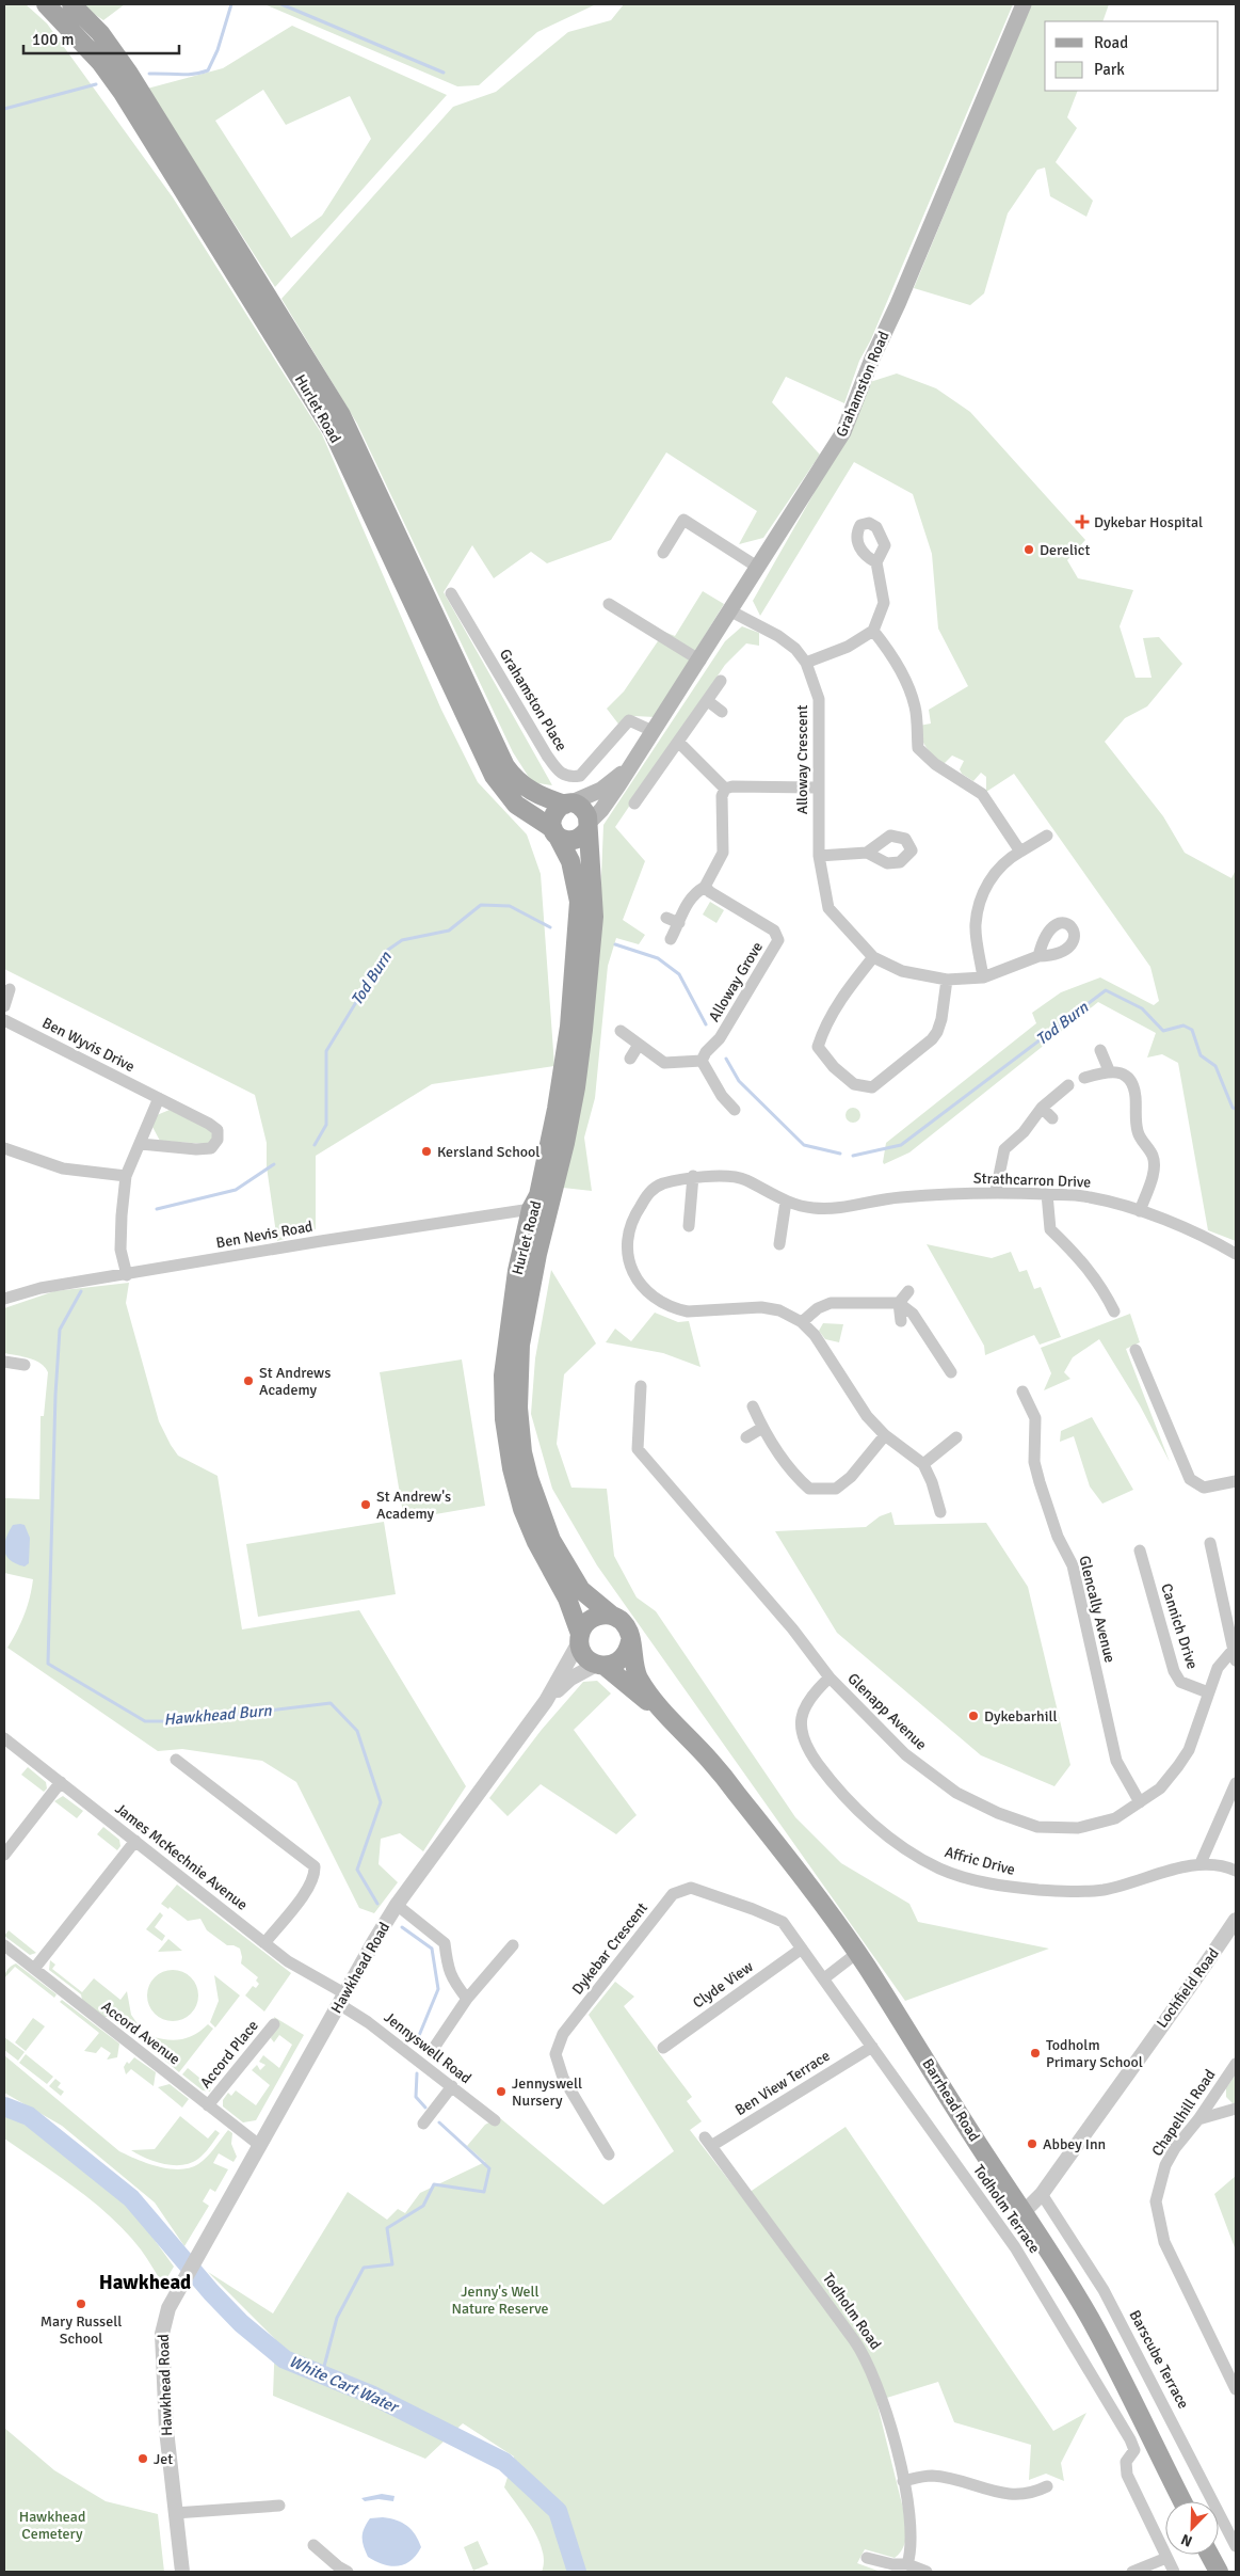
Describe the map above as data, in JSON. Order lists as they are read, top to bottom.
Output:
{
  "streets": {
    "main road": ["Grahamston Road", "Hurlet Road", "Barrhead Road"],
    "street": [
      "Grahamston Place",
      "Alloway Crescent",
      "Alloway Grove",
      "Ben Wyvis Drive",
      "Strathcarron Drive",
      "Ben Nevis Road",
      "Glencally Avenue",
      "Cannich Drive",
      "Glenapp Avenue",
      "James McKechnie Avenue",
      "Affric Drive",
      "Dykebar Crescent",
      "Hawkhead Road",
      "Clyde View",
      "Lochfield Road",
      "Accord Avenue",
      "Jennyswell Road",
      "Accord Place",
      "Ben View Terrace",
      "Chapelhill Road",
      "Todholm Terrace",
      "Todholm Road",
      "Barscube Terrace"
    ]
  },
  "crossings": [
    ["Grahamston Road", "Hurlet Road"],
    ["Grahamston Road", "Grahamston Place"],
    ["Grahamston Road", "Alloway Crescent"],
    ["Hurlet Road", "Ben Nevis Road"],
    ["Hurlet Road", "Hawkhead Road"],
    ["Hurlet Road", "Barrhead Road"],
    ["Glencally Avenue", "Glenapp Avenue"],
    ["Cannich Drive", "Glenapp Avenue"],
    ["Glenapp Avenue", "Affric Drive"],
    ["James McKechnie Avenue", "Hawkhead Road"],
    ["James McKechnie Avenue", "Jennyswell Road"],
    ["Dykebar Crescent", "Clyde View"],
    ["Dykebar Crescent", "Todholm Terrace"],
    ["Hawkhead Road", "Accord Avenue"],
    ["Hawkhead Road", "Jennyswell Road"],
    ["Hawkhead Road", "Barrhead Road"],
    ["Clyde View", "Todholm Terrace"],
    ["Lochfield Road", "Barrhead Road"],
    ["Lochfield Road", "Barscube Terrace"],
    ["Accord Avenue", "Accord Place"],
    ["Ben View Terrace", "Todholm Terrace"],
    ["Ben View Terrace", "Todholm Road"]
  ],
  "districts": ["Hawkhead"],
  "water": ["Tod Burn", "Hawkhead Burn", "White Cart Water"],
  "parks": ["Jenny's Well Nature Reserve", "Hawkhead Cemetery"],
  "places": {
    "health": ["Dykebar Hospital"],
    "other": [
      "Derelict",
      "Kersland School",
      "St Andrews Academy",
      "St Andrew's Academy",
      "Dykebarhill",
      "Todholm Primary School",
      "Jennyswell Nursery",
      "Abbey Inn",
      "Mary Russell School",
      "Jet"
    ]
  },
  "legend": ["Road", "Park"],
  "scale_bar": "100 m",
  "north": "bottom left"
}
